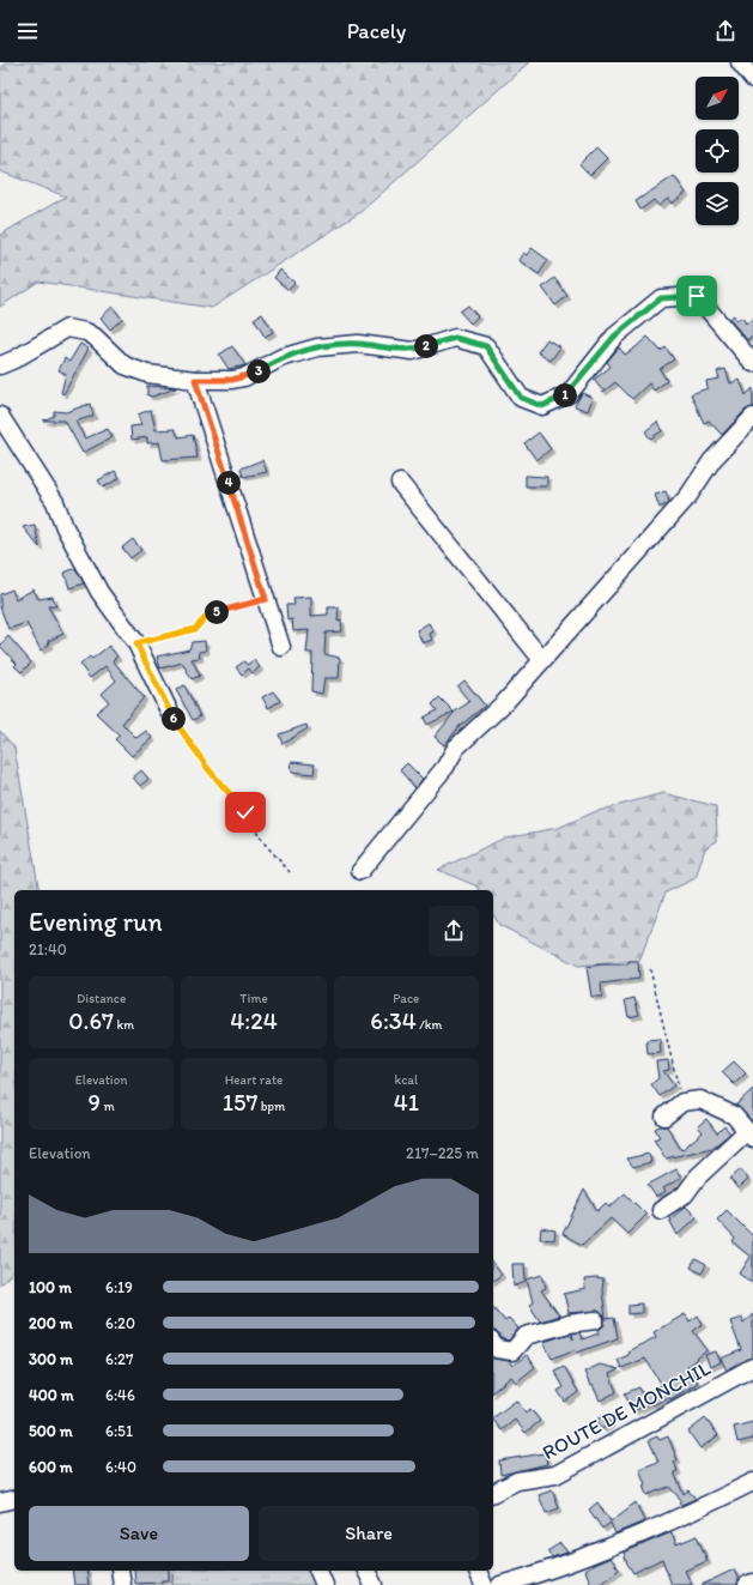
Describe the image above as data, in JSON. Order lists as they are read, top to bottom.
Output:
{
  "streets": {
    "street": ["ROUTE DE MONCHIL"]
  },
  "north": "top right",
  "page": {
    "header": "Pacely",
    "pins": [
      "2",
      "3",
      "1",
      "4",
      "5",
      "6"
    ],
    "heading": ["Evening run", "21:40"],
    "stats": [
      ["Distance", "0.67 km"],
      ["Time", "4:24"],
      ["Pace", "6:34 /km"],
      ["Elevation", "9 m"],
      ["Heart rate", "157 bpm"],
      ["kcal", "41"]
    ],
    "chart": ["Elevation", "217–225 m"],
    "list": [
      {
        "name": "100 m",
        "note": "6:19"
      },
      {
        "name": "200 m",
        "note": "6:20"
      },
      {
        "name": "300 m",
        "note": "6:27"
      },
      {
        "name": "400 m",
        "note": "6:46"
      },
      {
        "name": "500 m",
        "note": "6:51"
      },
      {
        "name": "600 m",
        "note": "6:40"
      }
    ],
    "buttons": ["Save", "Share"]
  }
}
